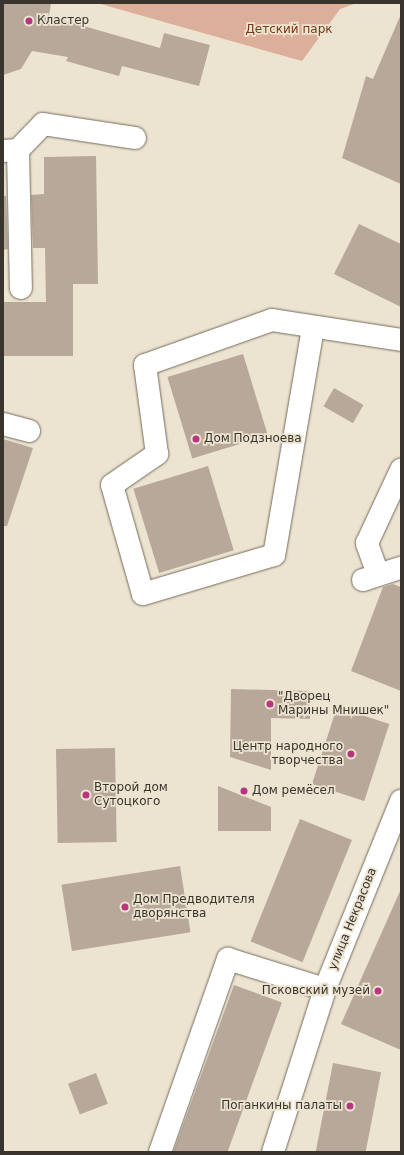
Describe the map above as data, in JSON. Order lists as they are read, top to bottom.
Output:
{
  "streets": {
    "street": ["улица Некрасова"]
  },
  "parks": ["Детский парк"],
  "places": [
    "Кластер",
    "Дом Подзноева",
    "\"Дворец Марины Мнишек\"",
    "Центр народного творчества",
    "Дом ремёсел",
    "Второй дом Сутоцкого",
    "Дом Предводителя дворянства",
    "Псковский музей",
    "Поганкины палаты"
  ]
}
